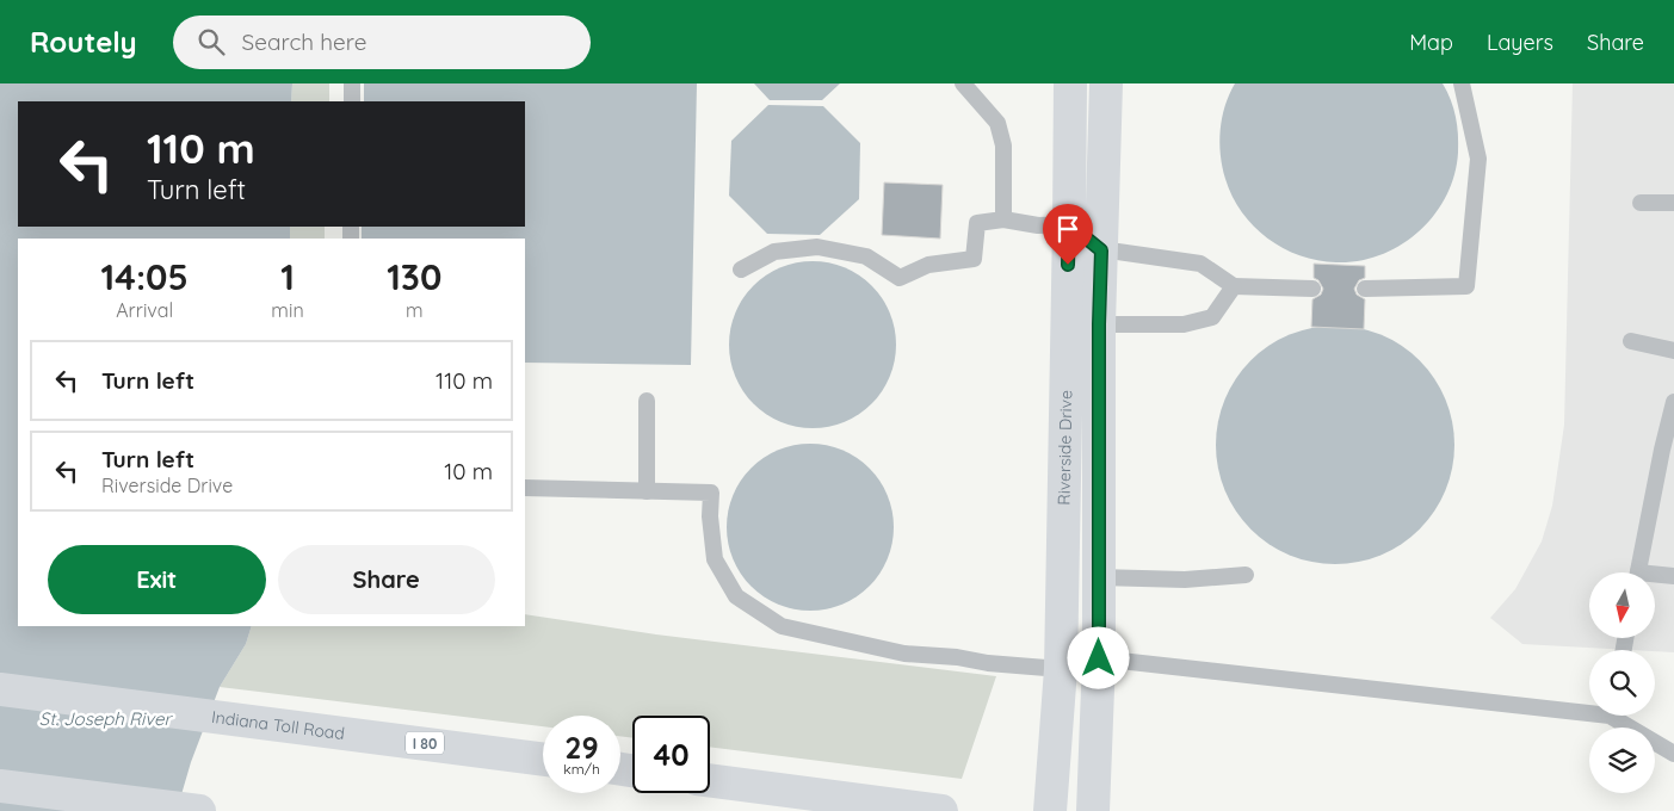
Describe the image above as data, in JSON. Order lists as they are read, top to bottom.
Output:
{
  "streets": {
    "main road": ["Riverside Drive", "Indiana Toll Road", "I 80"]
  },
  "water": ["St. Joseph River"],
  "north": "bottom",
  "page": {
    "header": "Routely",
    "search": "Search here",
    "nav": ["Map", "Layers", "Share"],
    "turn": ["110 m", "Turn left"],
    "eta": [
      "14:05",
      "Arrival",
      "1",
      "min",
      "130",
      "m"
    ],
    "list": [
      {
        "name": "Turn left",
        "value": "110 m"
      },
      {
        "name": "Turn left",
        "note": "Riverside Drive",
        "value": "10 m"
      }
    ],
    "buttons": ["Exit", "Share"],
    "speed": "29 km/h",
    "limit": "40"
  }
}
